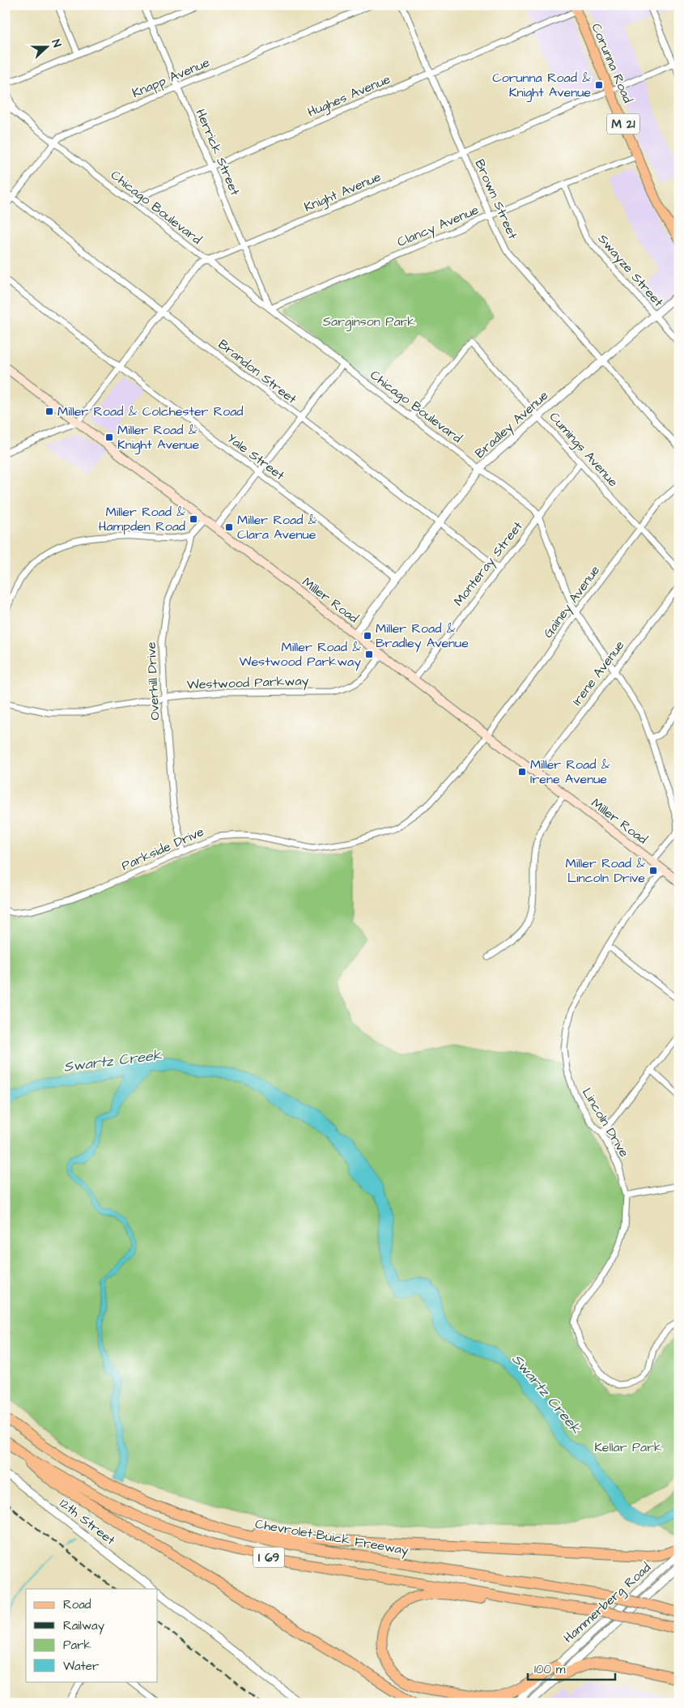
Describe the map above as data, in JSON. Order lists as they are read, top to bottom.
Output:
{
  "streets": {
    "highway": ["Chevrolet-Buick Freeway", "I 69"],
    "main road": ["Corunna Road", "M 21", "Miller Road"],
    "street": [
      "Knapp Avenue",
      "Hughes Avenue",
      "Herrick Street",
      "Knight Avenue",
      "Brown Street",
      "Chicago Boulevard",
      "Clancy Avenue",
      "Swayze Street",
      "Brandon Street",
      "Bradley Avenue",
      "Cumings Avenue",
      "Yale Street",
      "Monteray Street",
      "Gainey Avenue",
      "Irene Avenue",
      "Overhill Drive",
      "Westwood Parkway",
      "Parkside Drive",
      "Lincoln Drive",
      "12th Street",
      "Hammerberg Road"
    ]
  },
  "crossings": [
    ["Corunna Road", "Hughes Avenue"],
    ["Corunna Road", "Knight Avenue"],
    ["Corunna Road", "Clancy Avenue"],
    ["Knapp Avenue", "Herrick Street"],
    ["Knapp Avenue", "Chicago Boulevard"],
    ["Knapp Avenue", "Brandon Street"],
    ["Hughes Avenue", "Herrick Street"],
    ["Hughes Avenue", "Brown Street"],
    ["Hughes Avenue", "Chicago Boulevard"],
    ["Herrick Street", "Knight Avenue"],
    ["Herrick Street", "Chicago Boulevard"],
    ["Herrick Street", "Clancy Avenue"],
    ["Knight Avenue", "Brown Street"],
    ["Knight Avenue", "Chicago Boulevard"],
    ["Knight Avenue", "Brandon Street"],
    ["Knight Avenue", "Yale Street"],
    ["Knight Avenue", "Miller Road"],
    ["Brown Street", "Clancy Avenue"],
    ["Brown Street", "Bradley Avenue"],
    ["Chicago Boulevard", "Clancy Avenue"],
    ["Chicago Boulevard", "Bradley Avenue"],
    ["Chicago Boulevard", "Cumings Avenue"],
    ["Chicago Boulevard", "Monteray Street"],
    ["Chicago Boulevard", "Gainey Avenue"],
    ["Chicago Boulevard", "Irene Avenue"],
    ["Clancy Avenue", "Swayze Street"],
    ["Swayze Street", "Bradley Avenue"],
    ["Brandon Street", "Bradley Avenue"],
    ["Brandon Street", "Monteray Street"],
    ["Bradley Avenue", "Cumings Avenue"],
    ["Bradley Avenue", "Yale Street"],
    ["Bradley Avenue", "Miller Road"],
    ["Cumings Avenue", "Monteray Street"],
    ["Cumings Avenue", "Gainey Avenue"],
    ["Monteray Street", "Miller Road"],
    ["Miller Road", "Gainey Avenue"],
    ["Miller Road", "Irene Avenue"],
    ["Miller Road", "Overhill Drive"],
    ["Miller Road", "Westwood Parkway"],
    ["Miller Road", "Parkside Drive"],
    ["Miller Road", "Lincoln Drive"],
    ["Gainey Avenue", "Parkside Drive"],
    ["Overhill Drive", "Westwood Parkway"],
    ["Overhill Drive", "Parkside Drive"]
  ],
  "water": ["Swartz Creek"],
  "parks": ["Sarginson Park", "Kellar Park"],
  "places": {
    "transit": [
      "Corunna Road & Knight Avenue",
      "Miller Road & Colchester Road",
      "Miller Road & Knight Avenue",
      "Miller Road & Hampden Road",
      "Miller Road & Clara Avenue",
      "Miller Road & Bradley Avenue",
      "Miller Road & Westwood Parkway",
      "Miller Road & Irene Avenue",
      "Miller Road & Lincoln Drive"
    ]
  },
  "legend": [
    "Road",
    "Railway",
    "Park",
    "Water"
  ],
  "scale_bar": "100 m",
  "north": "right"
}
